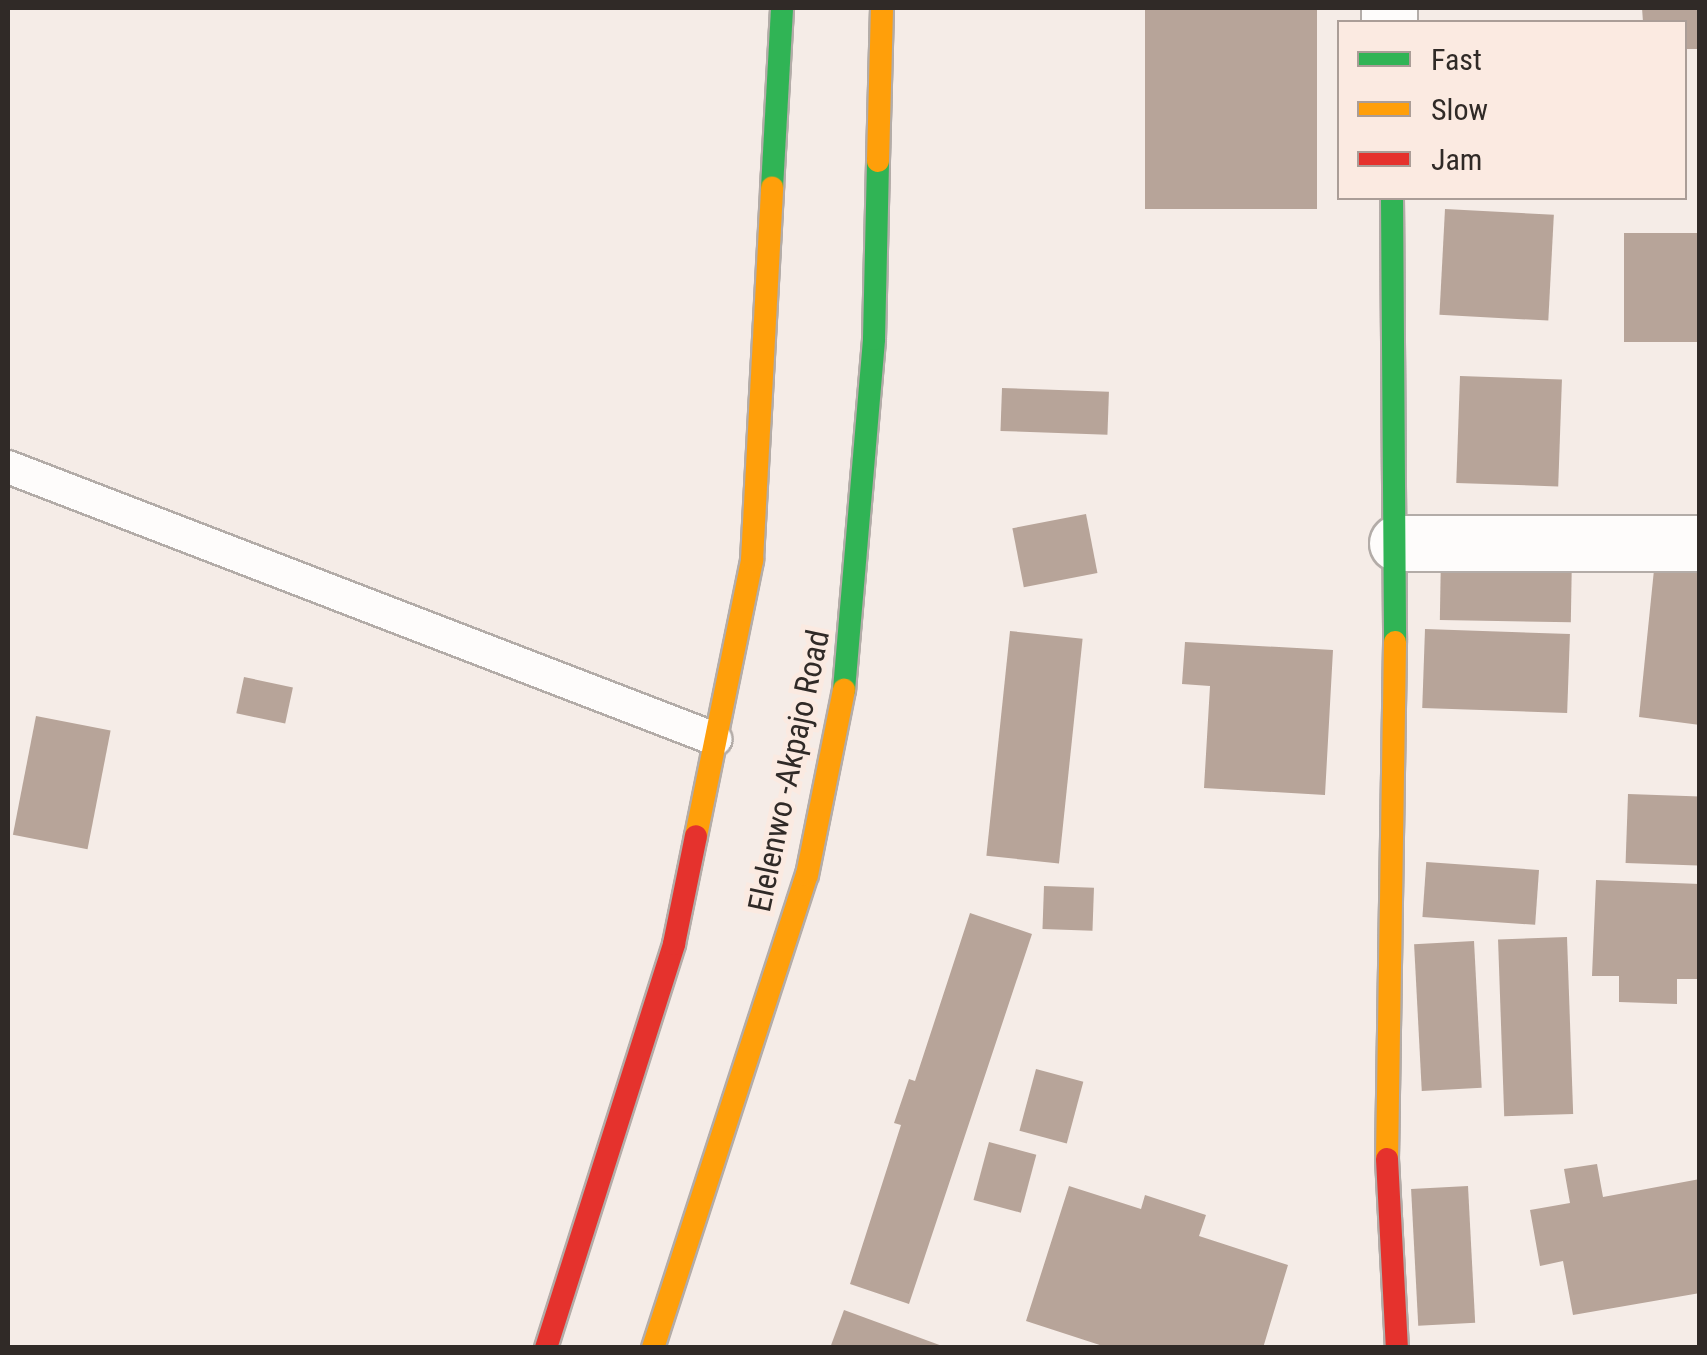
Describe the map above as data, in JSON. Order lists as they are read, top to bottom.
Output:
{
  "streets": {
    "main road": ["Elelenwo -Akpajo Road"]
  },
  "legend": ["Fast", "Slow", "Jam"]
}
